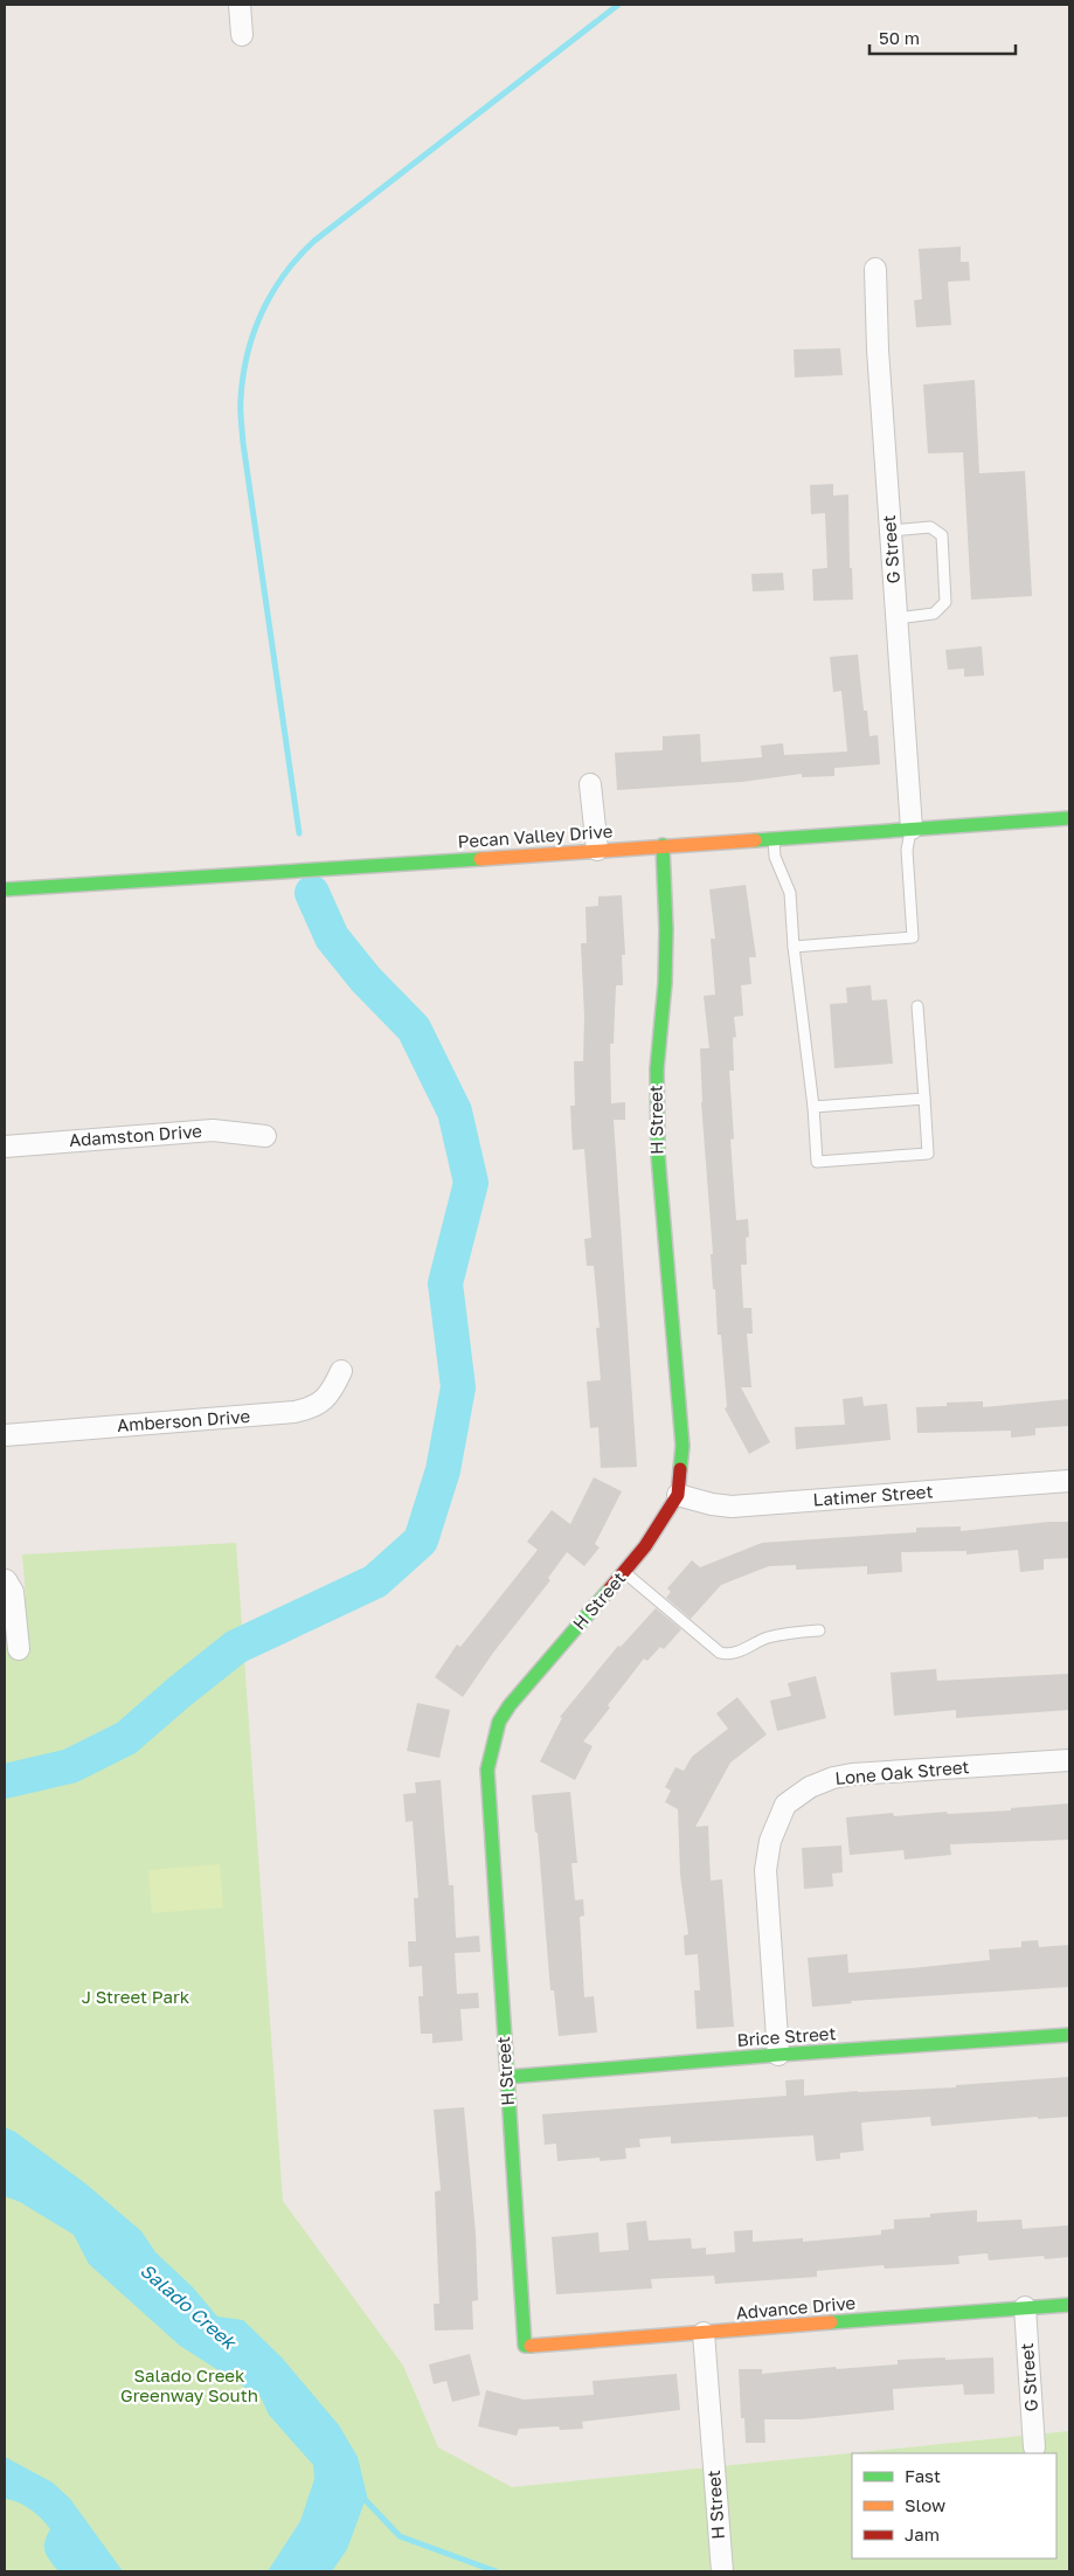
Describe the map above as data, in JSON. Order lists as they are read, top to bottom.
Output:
{
  "streets": {
    "street": [
      "G Street",
      "Pecan Valley Drive",
      "H Street",
      "Adamston Drive",
      "Amberson Drive",
      "Latimer Street",
      "Lone Oak Street",
      "Brice Street",
      "Advance Drive"
    ]
  },
  "crossings": [
    ["G Street", "Pecan Valley Drive"],
    ["G Street", "Advance Drive"],
    ["Pecan Valley Drive", "H Street"],
    ["H Street", "Latimer Street"],
    ["H Street", "Brice Street"],
    ["H Street", "Advance Drive"],
    ["Lone Oak Street", "Brice Street"]
  ],
  "water": ["Salado Creek"],
  "parks": ["J Street Park", "Salado Creek Greenway South"],
  "legend": ["Fast", "Slow", "Jam"],
  "scale_bar": "50 m"
}
